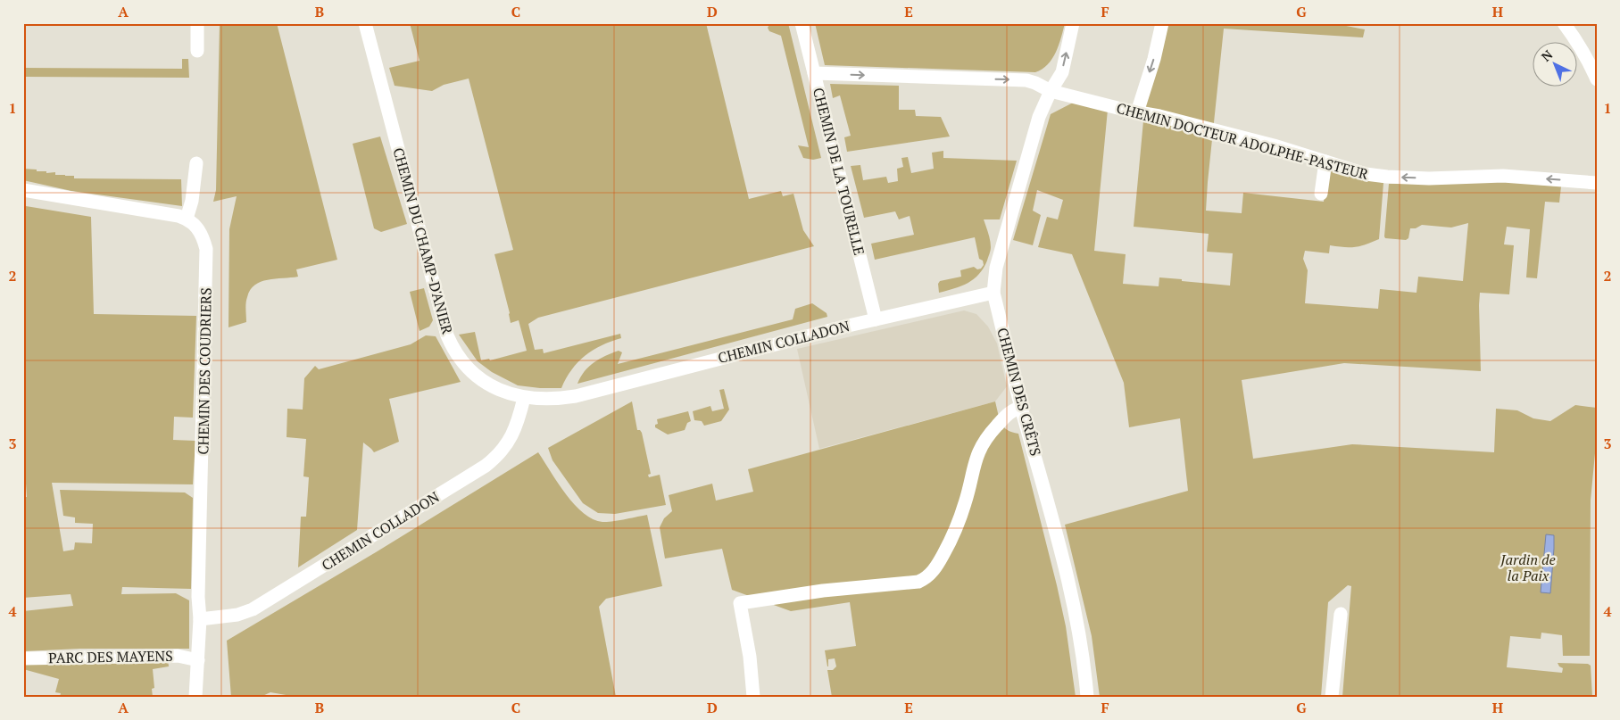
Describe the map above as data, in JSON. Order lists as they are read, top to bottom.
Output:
{
  "streets": {
    "street": [
      "CHEMIN DOCTEUR ADOLPHE-PASTEUR",
      "CHEMIN DE LA TOURELLE",
      "CHEMIN DU CHAMP-D'ANIER",
      "CHEMIN COLLADON",
      "CHEMIN DES COUDRIERS",
      "CHEMIN DES CRÊTS",
      "PARC DES MAYENS"
    ]
  },
  "crossings": [
    ["CHEMIN DOCTEUR ADOLPHE-PASTEUR", "CHEMIN DE LA TOURELLE"],
    ["CHEMIN DOCTEUR ADOLPHE-PASTEUR", "CHEMIN DES CRÊTS"],
    ["CHEMIN DE LA TOURELLE", "CHEMIN COLLADON"],
    ["CHEMIN DU CHAMP-D'ANIER", "CHEMIN COLLADON"],
    ["CHEMIN COLLADON", "CHEMIN DES COUDRIERS"],
    ["CHEMIN COLLADON", "CHEMIN DES CRÊTS"],
    ["CHEMIN DES COUDRIERS", "PARC DES MAYENS"]
  ],
  "parks": ["Jardin de la Paix"],
  "north": "top left",
  "grid": {
    "columns": [
      "A",
      "B",
      "C",
      "D",
      "E",
      "F",
      "G",
      "H"
    ],
    "rows": [
      "1",
      "2",
      "3",
      "4"
    ]
  }
}
